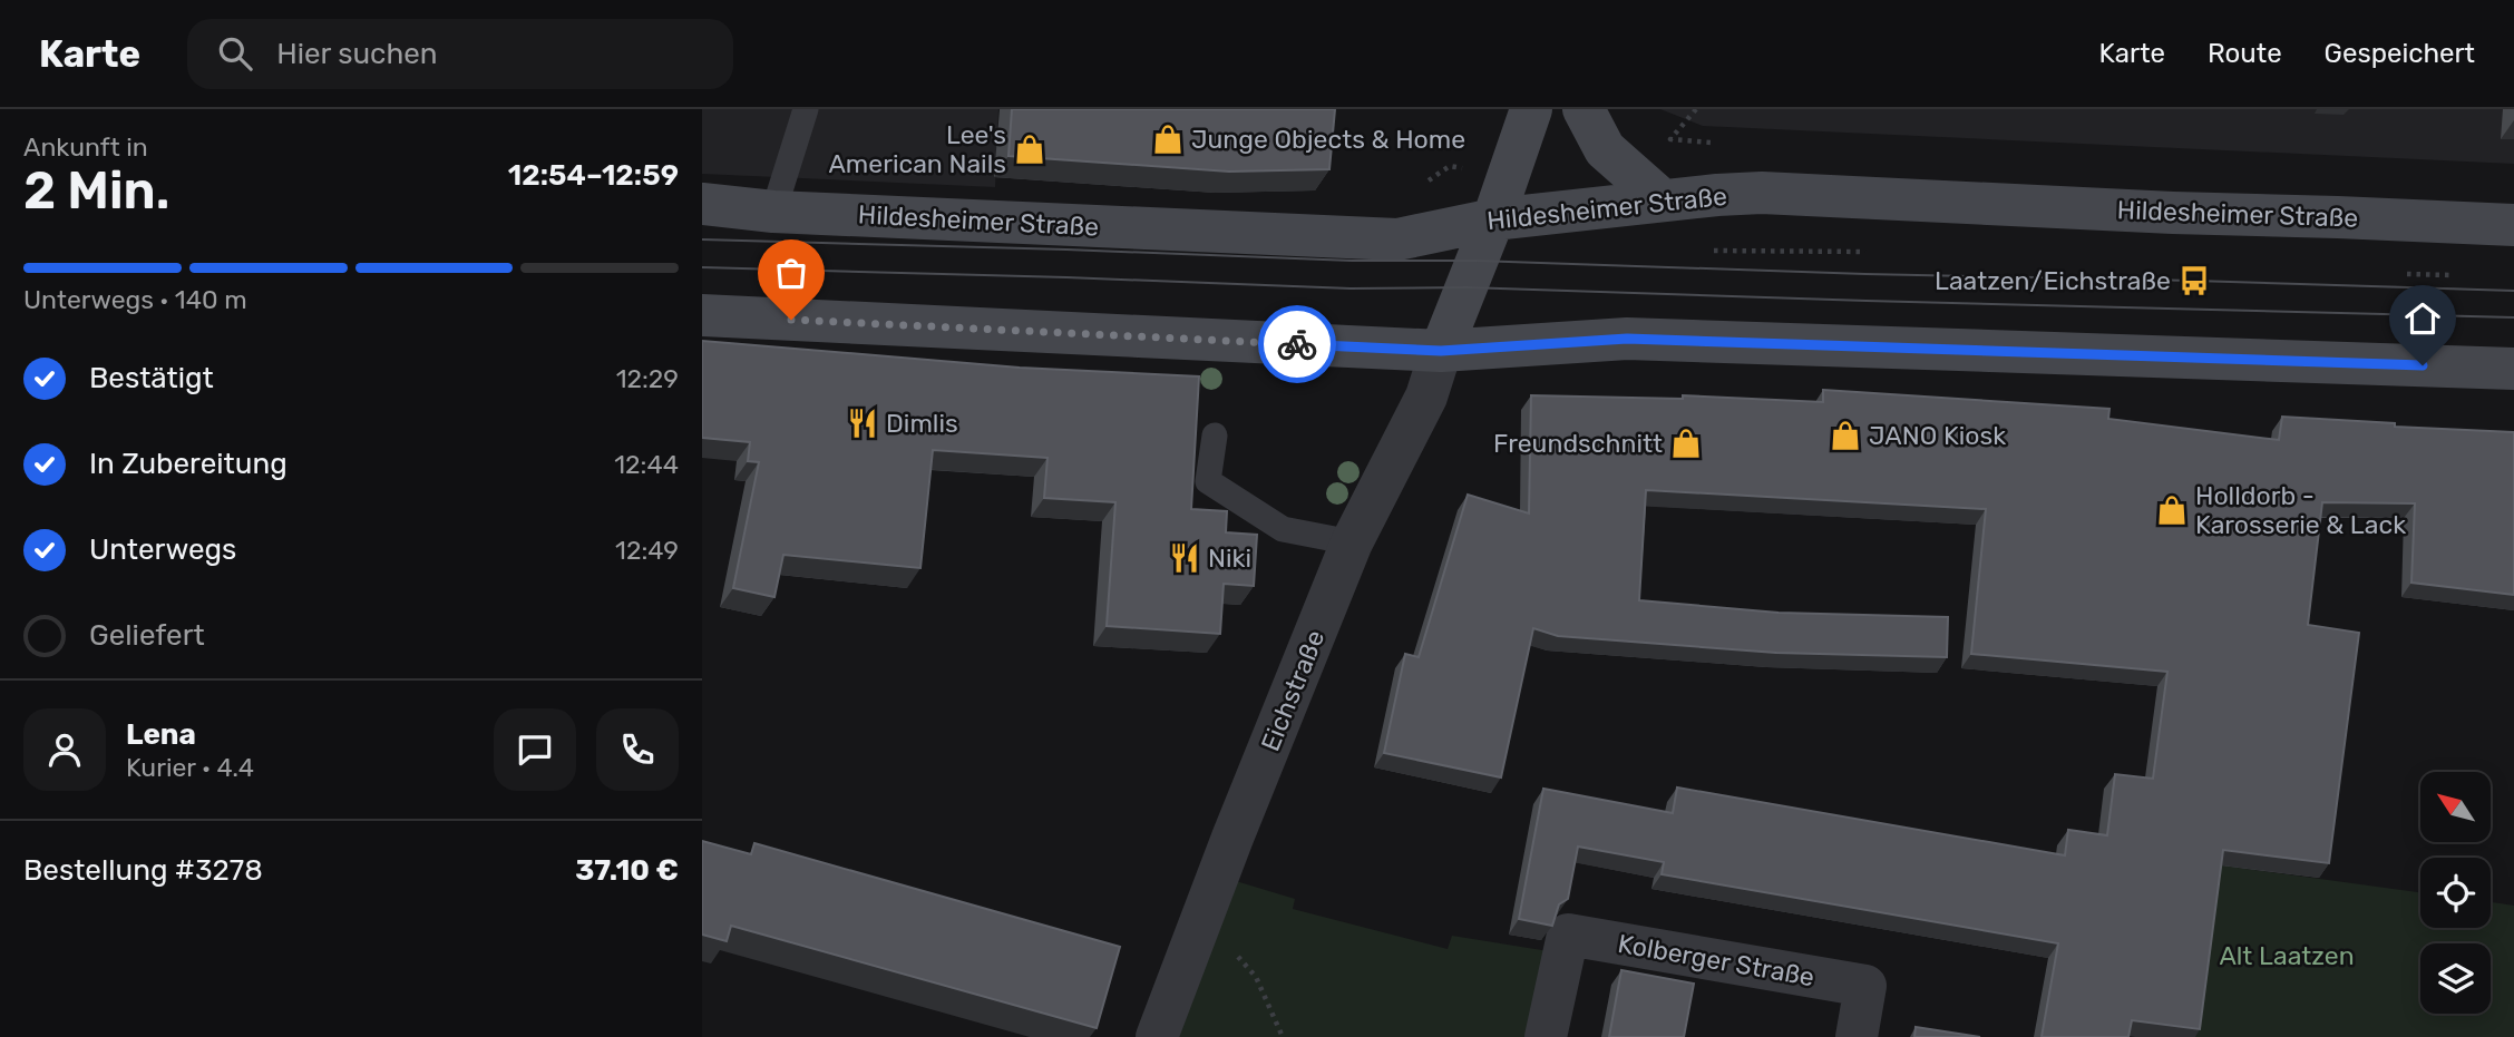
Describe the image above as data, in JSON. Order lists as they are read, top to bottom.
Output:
{
  "streets": {
    "main road": ["Hildesheimer Straße"],
    "street": ["Eichstraße", "Kolberger Straße"]
  },
  "parks": ["Alt Laatzen"],
  "places": {
    "shop": [
      "Junge Objects & Home",
      "Lee's American Nails",
      "JANO Kiosk",
      "Freundschnitt",
      "Holldorb - Karosserie & Lack"
    ],
    "bus stop": ["Laatzen/Eichstraße"],
    "restaurant": ["Dimlis", "Niki"]
  },
  "north": "top left",
  "page": {
    "header": "Karte",
    "search": "Hier suchen",
    "nav": ["Karte", "Route", "Gespeichert"],
    "heading": ["2 Min.", "Ankunft in", "12:54–12:59"],
    "panel": [
      "Lena",
      "Kurier · 4.4",
      "Bestellung #3278",
      "37.10 €"
    ],
    "bar": "Unterwegs · 140 m",
    "list": [
      ["Bestätigt", "12:29"],
      ["In Zubereitung", "12:44"],
      ["Unterwegs", "12:49"],
      "Geliefert"
    ]
  }
}
